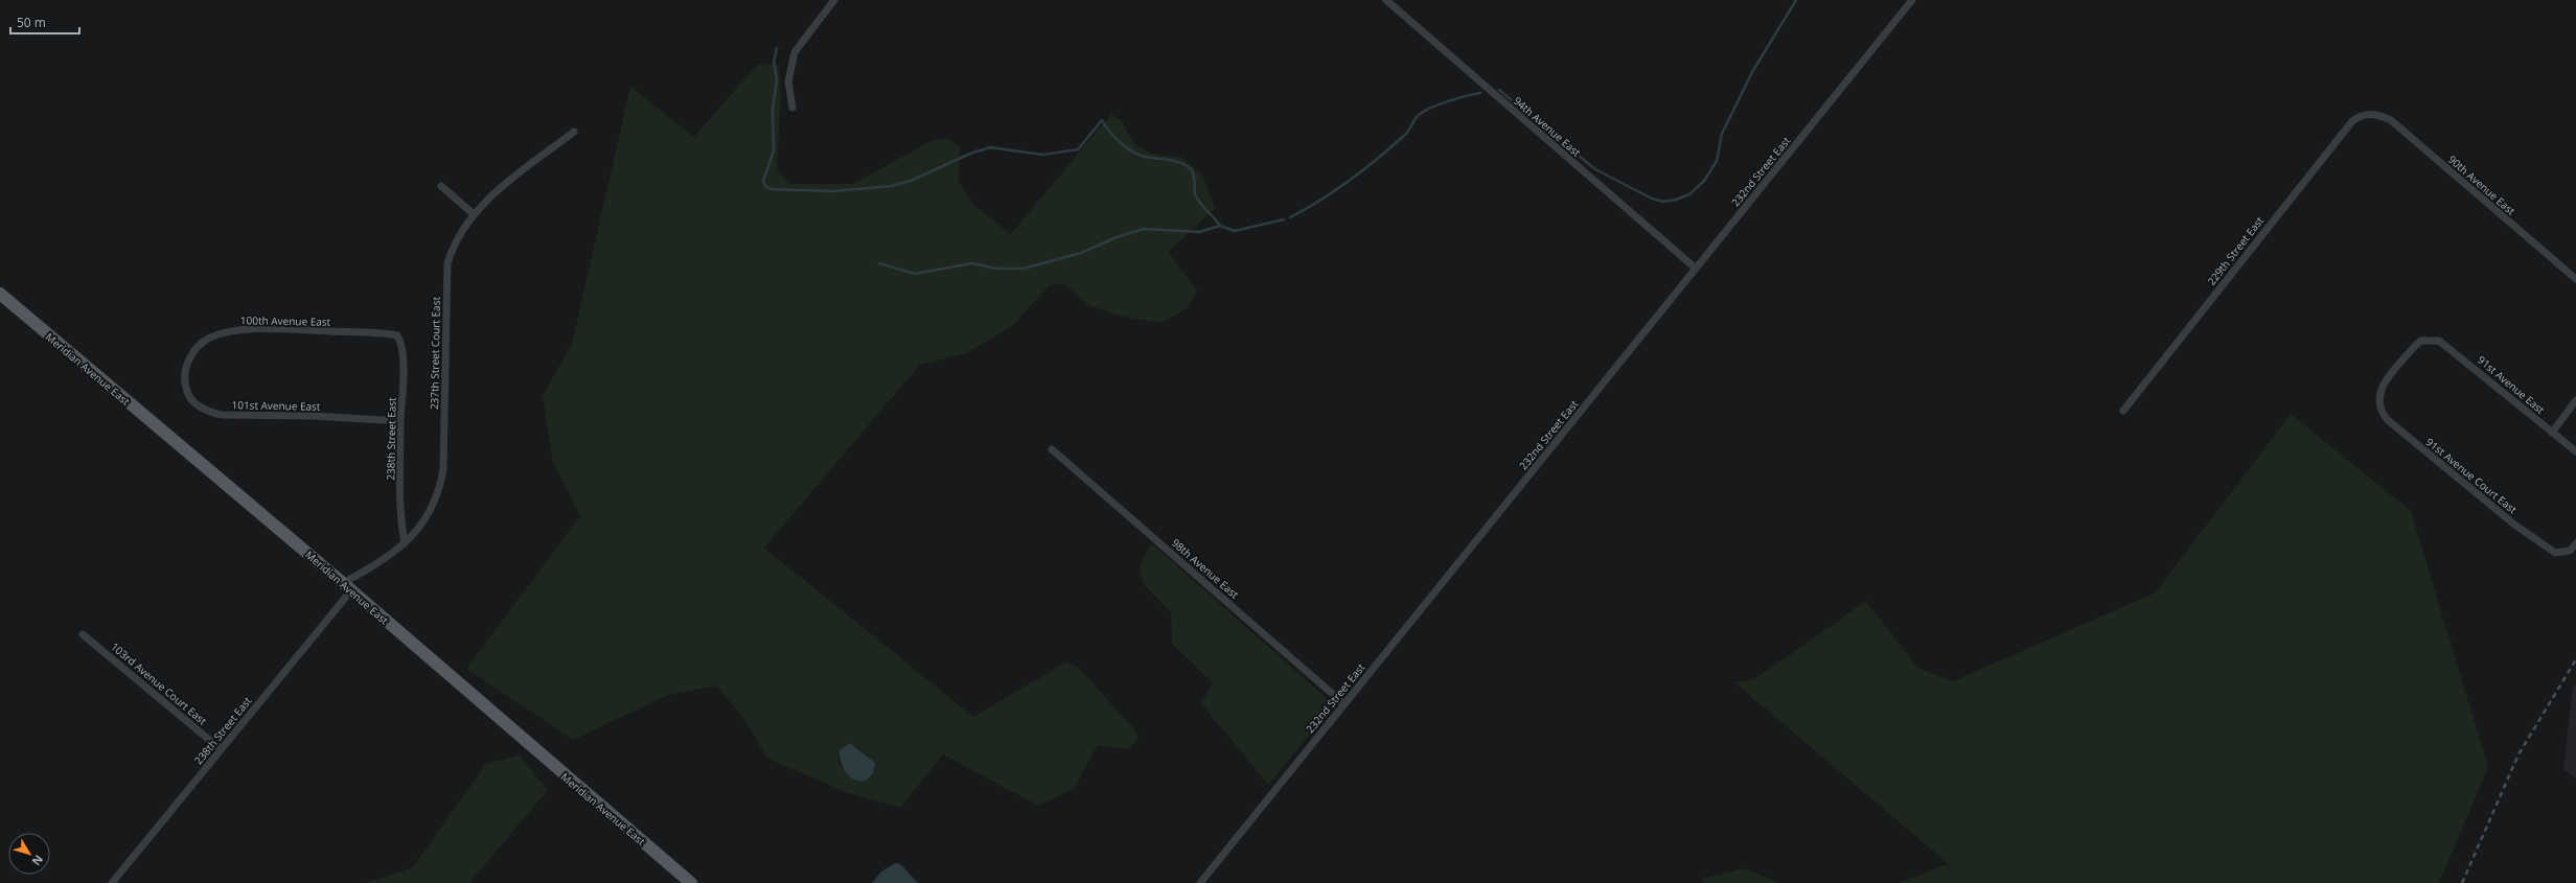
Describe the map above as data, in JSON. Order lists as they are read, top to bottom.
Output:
{
  "streets": {
    "main road": ["Meridian Avenue East"],
    "street": [
      "94th Avenue East",
      "232nd Street East",
      "90th Avenue East",
      "229th Street East",
      "100th Avenue East",
      "237th Street Court East",
      "91st Avenue East",
      "101st Avenue East",
      "238th Street East",
      "91st Avenue Court East",
      "98th Avenue East",
      "103rd Avenue Court East"
    ]
  },
  "crossings": [
    ["94th Avenue East", "232nd Street East"],
    ["232nd Street East", "98th Avenue East"],
    ["90th Avenue East", "229th Street East"],
    ["100th Avenue East", "101st Avenue East"],
    ["100th Avenue East", "238th Street East"],
    ["237th Street Court East", "Meridian Avenue East"],
    ["237th Street Court East", "238th Street East"],
    ["Meridian Avenue East", "238th Street East"],
    ["91st Avenue East", "91st Avenue Court East"],
    ["101st Avenue East", "238th Street East"],
    ["238th Street East", "103rd Avenue Court East"]
  ],
  "scale_bar": "50 m",
  "north": "bottom right"
}
